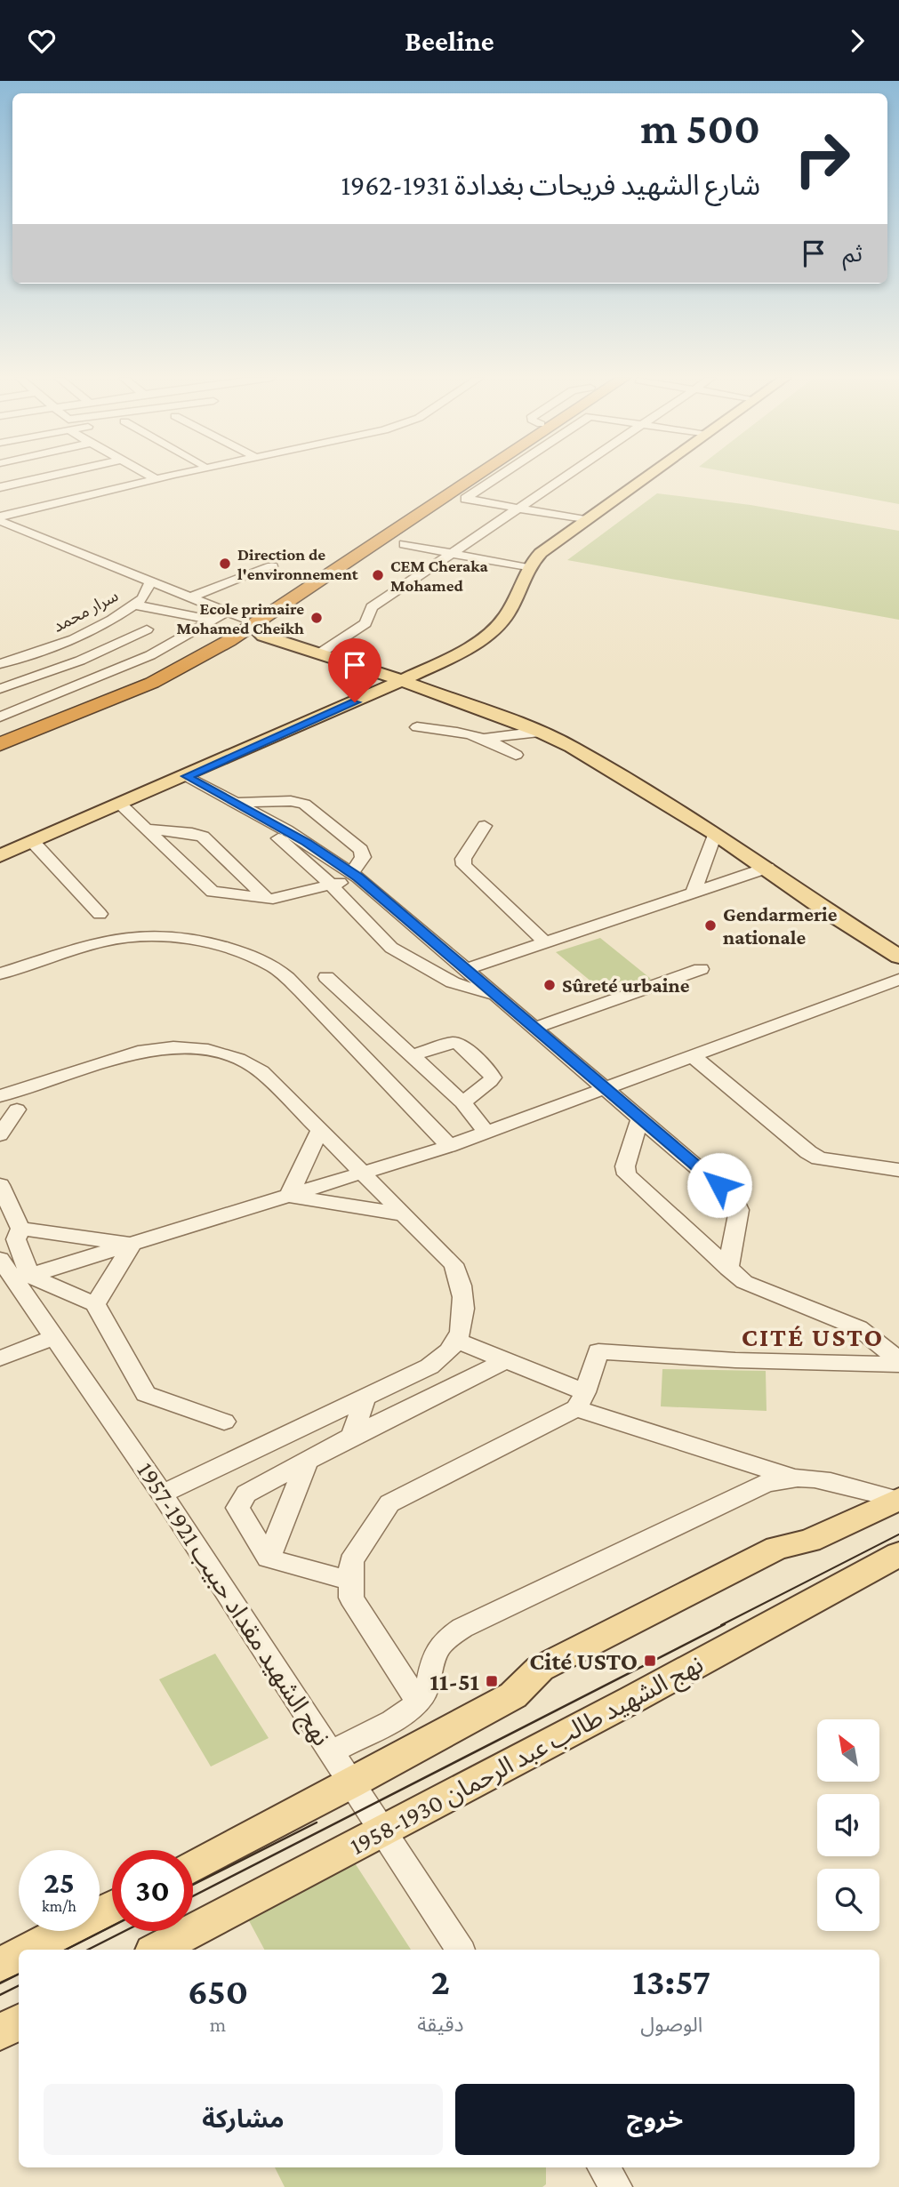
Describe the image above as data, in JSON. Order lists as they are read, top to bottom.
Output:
{
  "streets": {
    "main road": ["نهج الشهيد طالب عبد الرحمان 1930-1958"],
    "street": ["سرار محمد", "نهج الشهيد مقداد حبيب 1921-1957"]
  },
  "crossings": [
    ["نهج الشهيد مقداد حبيب 1921-1957", "نهج الشهيد طالب عبد الرحمان 1930-1958"]
  ],
  "districts": ["CITÉ USTO"],
  "places": {
    "other": [
      "Direction de l'environnement",
      "CEM Cheraka Mohamed",
      "Ecole primaire Mohamed Cheikh",
      "Gendarmerie nationale",
      "Sûreté urbaine"
    ],
    "transit": ["Cité USTO", "11-51"]
  },
  "north": "top left",
  "page": {
    "header": "Beeline",
    "turn": ["500 m", "شارع الشهيد فريحات بغدادة 1931-1962"],
    "then": "ثم",
    "speed": "25 km/h",
    "limit": "30",
    "eta": [
      "13:57",
      "الوصول",
      "2",
      "دقيقة",
      "650",
      "m"
    ],
    "buttons": ["خروج", "مشاركة"]
  }
}
